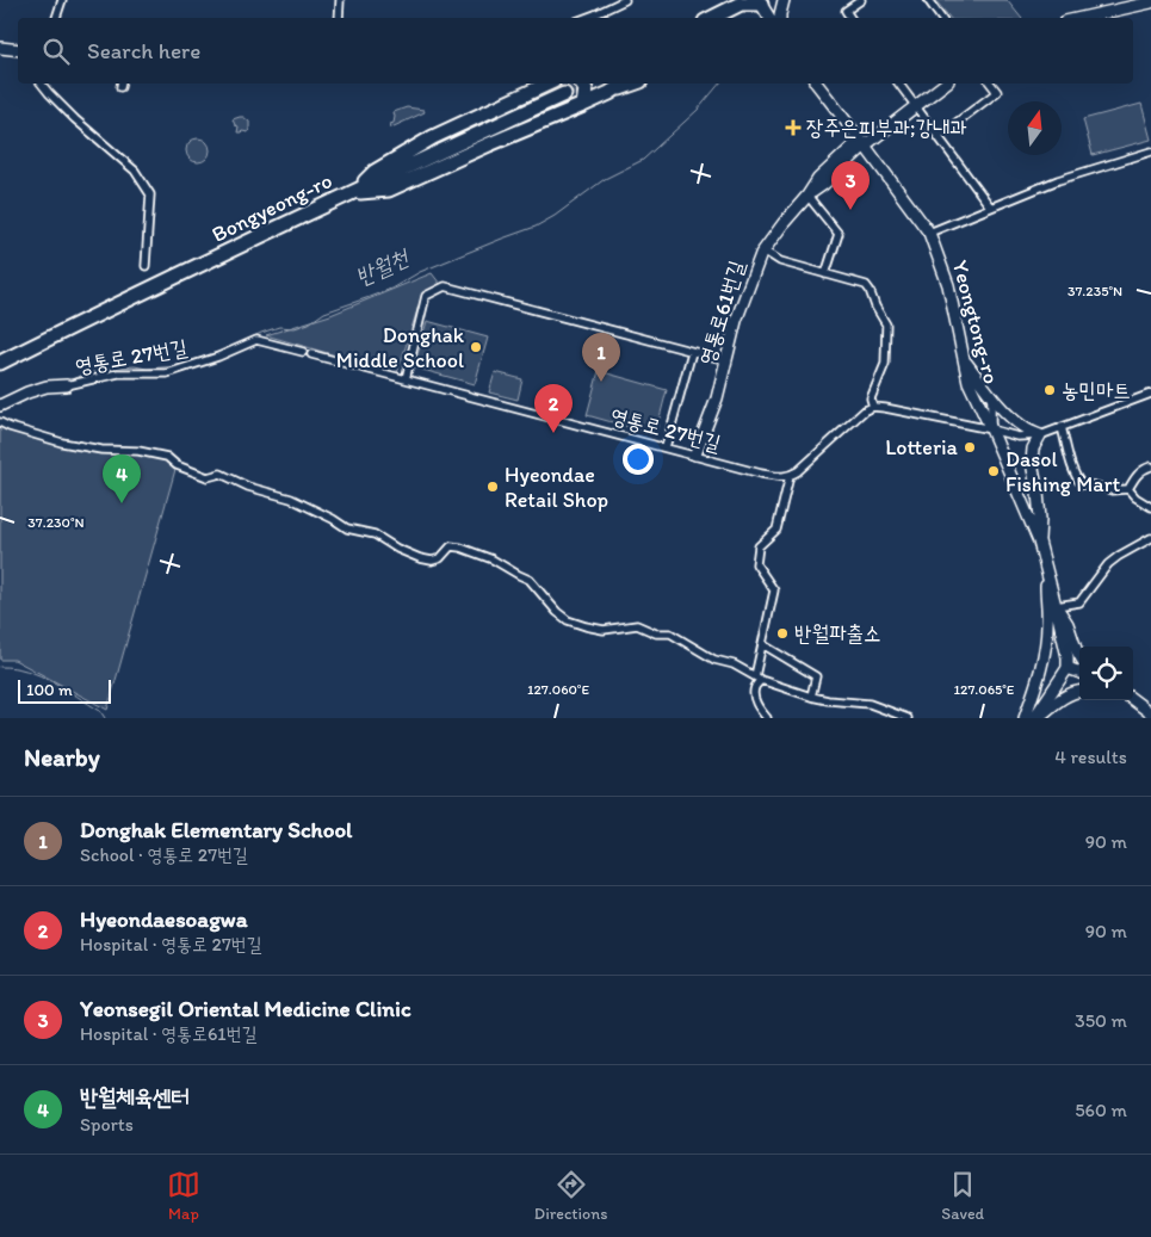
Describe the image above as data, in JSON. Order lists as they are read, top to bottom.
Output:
{
  "streets": {
    "highway": ["Bongyeong-ro"],
    "main road": ["영통로61번길", "Yeongtong-ro"],
    "street": ["영통로 27번길"]
  },
  "crossings": [
    ["영통로61번길", "영통로 27번길"]
  ],
  "water": ["반월천"],
  "places": {
    "health": ["장주은피부과;강내과"],
    "other": [
      "Donghak Middle School",
      "농민마트",
      "Lotteria",
      "Dasol Fishing Mart",
      "Hyeondae Retail Shop",
      "반월파출소"
    ]
  },
  "scale_bar": "100 m",
  "north": "top",
  "page": {
    "search": "Search here",
    "pins": [
      "3",
      "1",
      "2",
      "4"
    ],
    "scale": "100 m",
    "heading": ["Nearby", "4 results"],
    "list": [
      {
        "mark": "1",
        "name": "Donghak Elementary School",
        "note": "School · 영통로 27번길",
        "value": "90 m"
      },
      {
        "mark": "2",
        "name": "Hyeondaesoagwa",
        "note": "Hospital · 영통로 27번길",
        "value": "90 m"
      },
      {
        "mark": "3",
        "name": "Yeonsegil Oriental Medicine Clinic",
        "note": "Hospital · 영통로61번길",
        "value": "350 m"
      },
      {
        "mark": "4",
        "name": "반월체육센터",
        "note": "Sports",
        "value": "560 m"
      }
    ],
    "nav": ["Map", "Directions", "Saved"]
  },
  "coordinates": [
    "37.235°N",
    "37.230°N",
    "127.060°E",
    "127.065°E"
  ]
}
